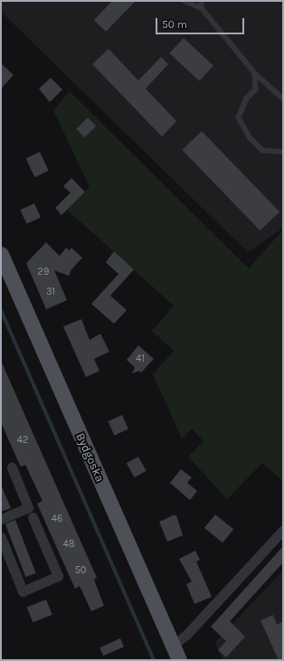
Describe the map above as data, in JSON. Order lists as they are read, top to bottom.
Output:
{
  "streets": {
    "main road": ["Bydgoska"]
  },
  "house_numbers": [
    "29",
    "31",
    "41",
    "42",
    "46",
    "48",
    "50"
  ],
  "scale_bar": "50 m"
}
